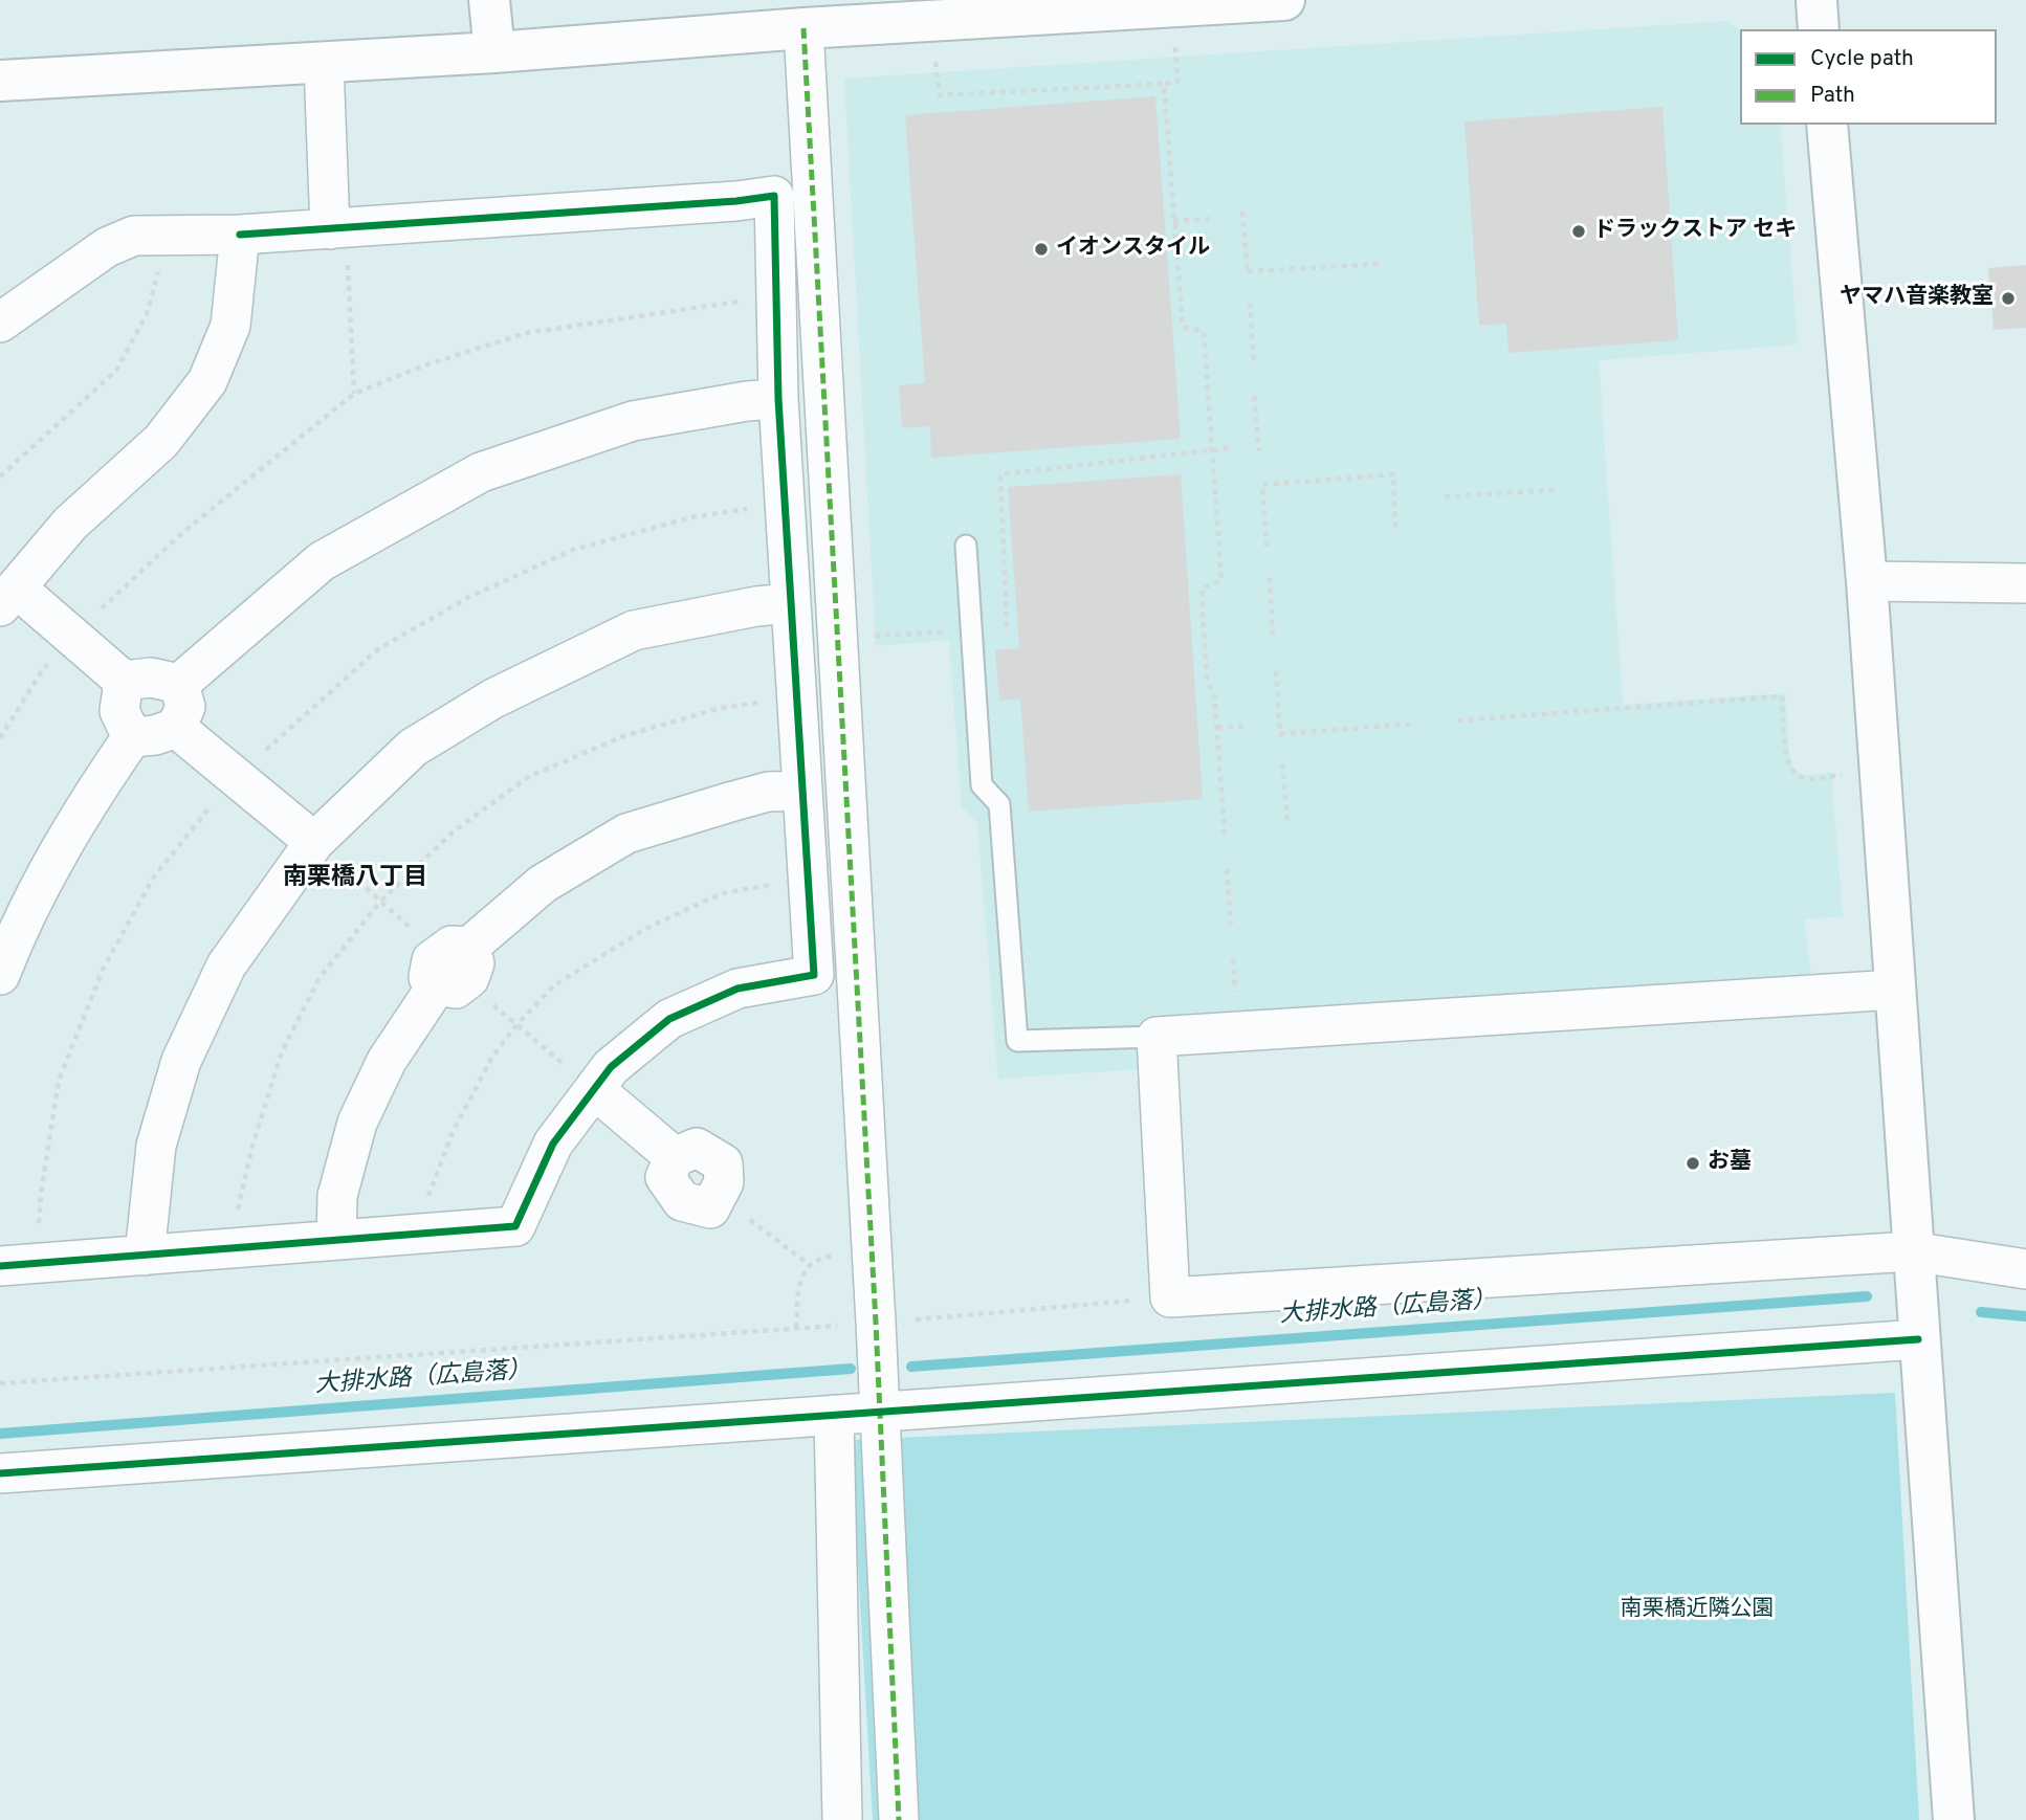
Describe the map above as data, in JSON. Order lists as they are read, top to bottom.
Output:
{
  "districts": ["南栗橋八丁目"],
  "water": ["大排水路（広島落）"],
  "parks": ["南栗橋近隣公園"],
  "places": [
    "ドラックストア セキ",
    "イオンスタイル",
    "ヤマハ音楽教室",
    "お墓"
  ],
  "legend": ["Cycle path", "Path"]
}
